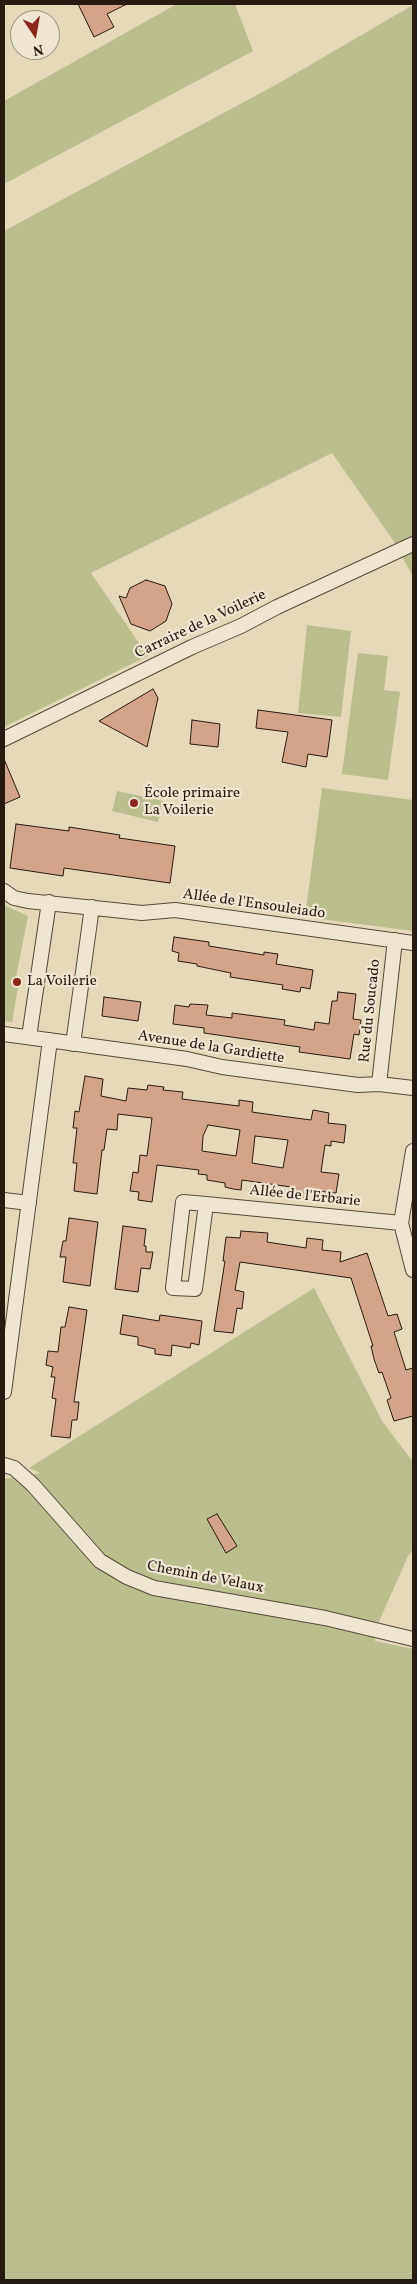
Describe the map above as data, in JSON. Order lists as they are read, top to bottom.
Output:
{
  "streets": {
    "street": [
      "Carraire de la Voilerie",
      "Allée de l'Ensouleiado",
      "Rue du Soucado",
      "Avenue de la Gardiette",
      "Allée de l'Erbarie",
      "Chemin de Velaux"
    ]
  },
  "crossings": [
    ["Allée de l'Ensouleiado", "Rue du Soucado"],
    ["Rue du Soucado", "Avenue de la Gardiette"]
  ],
  "places": ["École primaire La Voilerie", "La Voilerie"],
  "north": "bottom"
}
